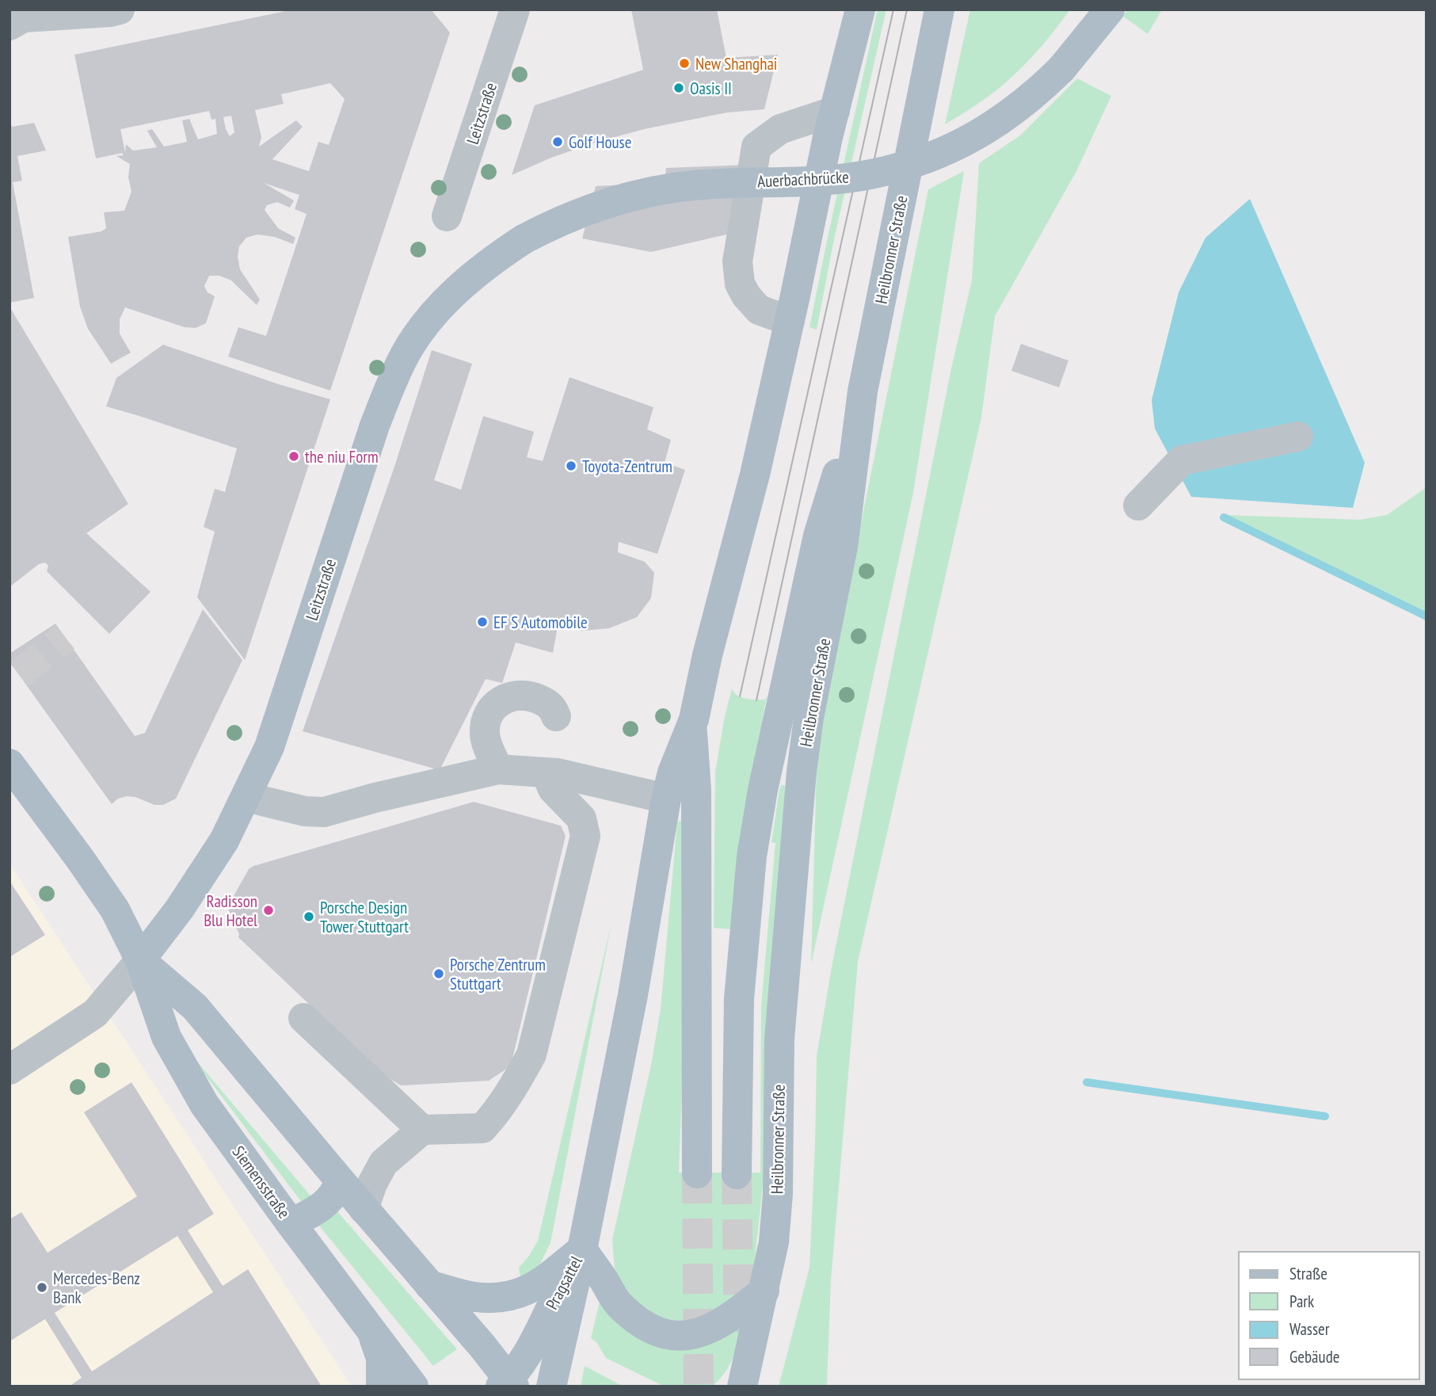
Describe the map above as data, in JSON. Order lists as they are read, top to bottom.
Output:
{
  "streets": {
    "main road": [
      "Leitzstraße",
      "Auerbachbrücke",
      "Heilbronner Straße",
      "Siemensstraße",
      "Pragsattel"
    ]
  },
  "crossings": [
    ["Leitzstraße", "Auerbachbrücke"],
    ["Leitzstraße", "Siemensstraße"],
    ["Siemensstraße", "Pragsattel"]
  ],
  "places": [
    "New Shanghai",
    "Oasis II",
    "Golf House",
    "the niu Form",
    "Toyota-Zentrum",
    "EF S Automobile",
    "Radisson Blu Hotel",
    "Porsche Design Tower Stuttgart",
    "Porsche Zentrum Stuttgart",
    "Mercedes-Benz Bank"
  ],
  "legend": [
    "Straße",
    "Park",
    "Wasser",
    "Gebäude"
  ]
}
